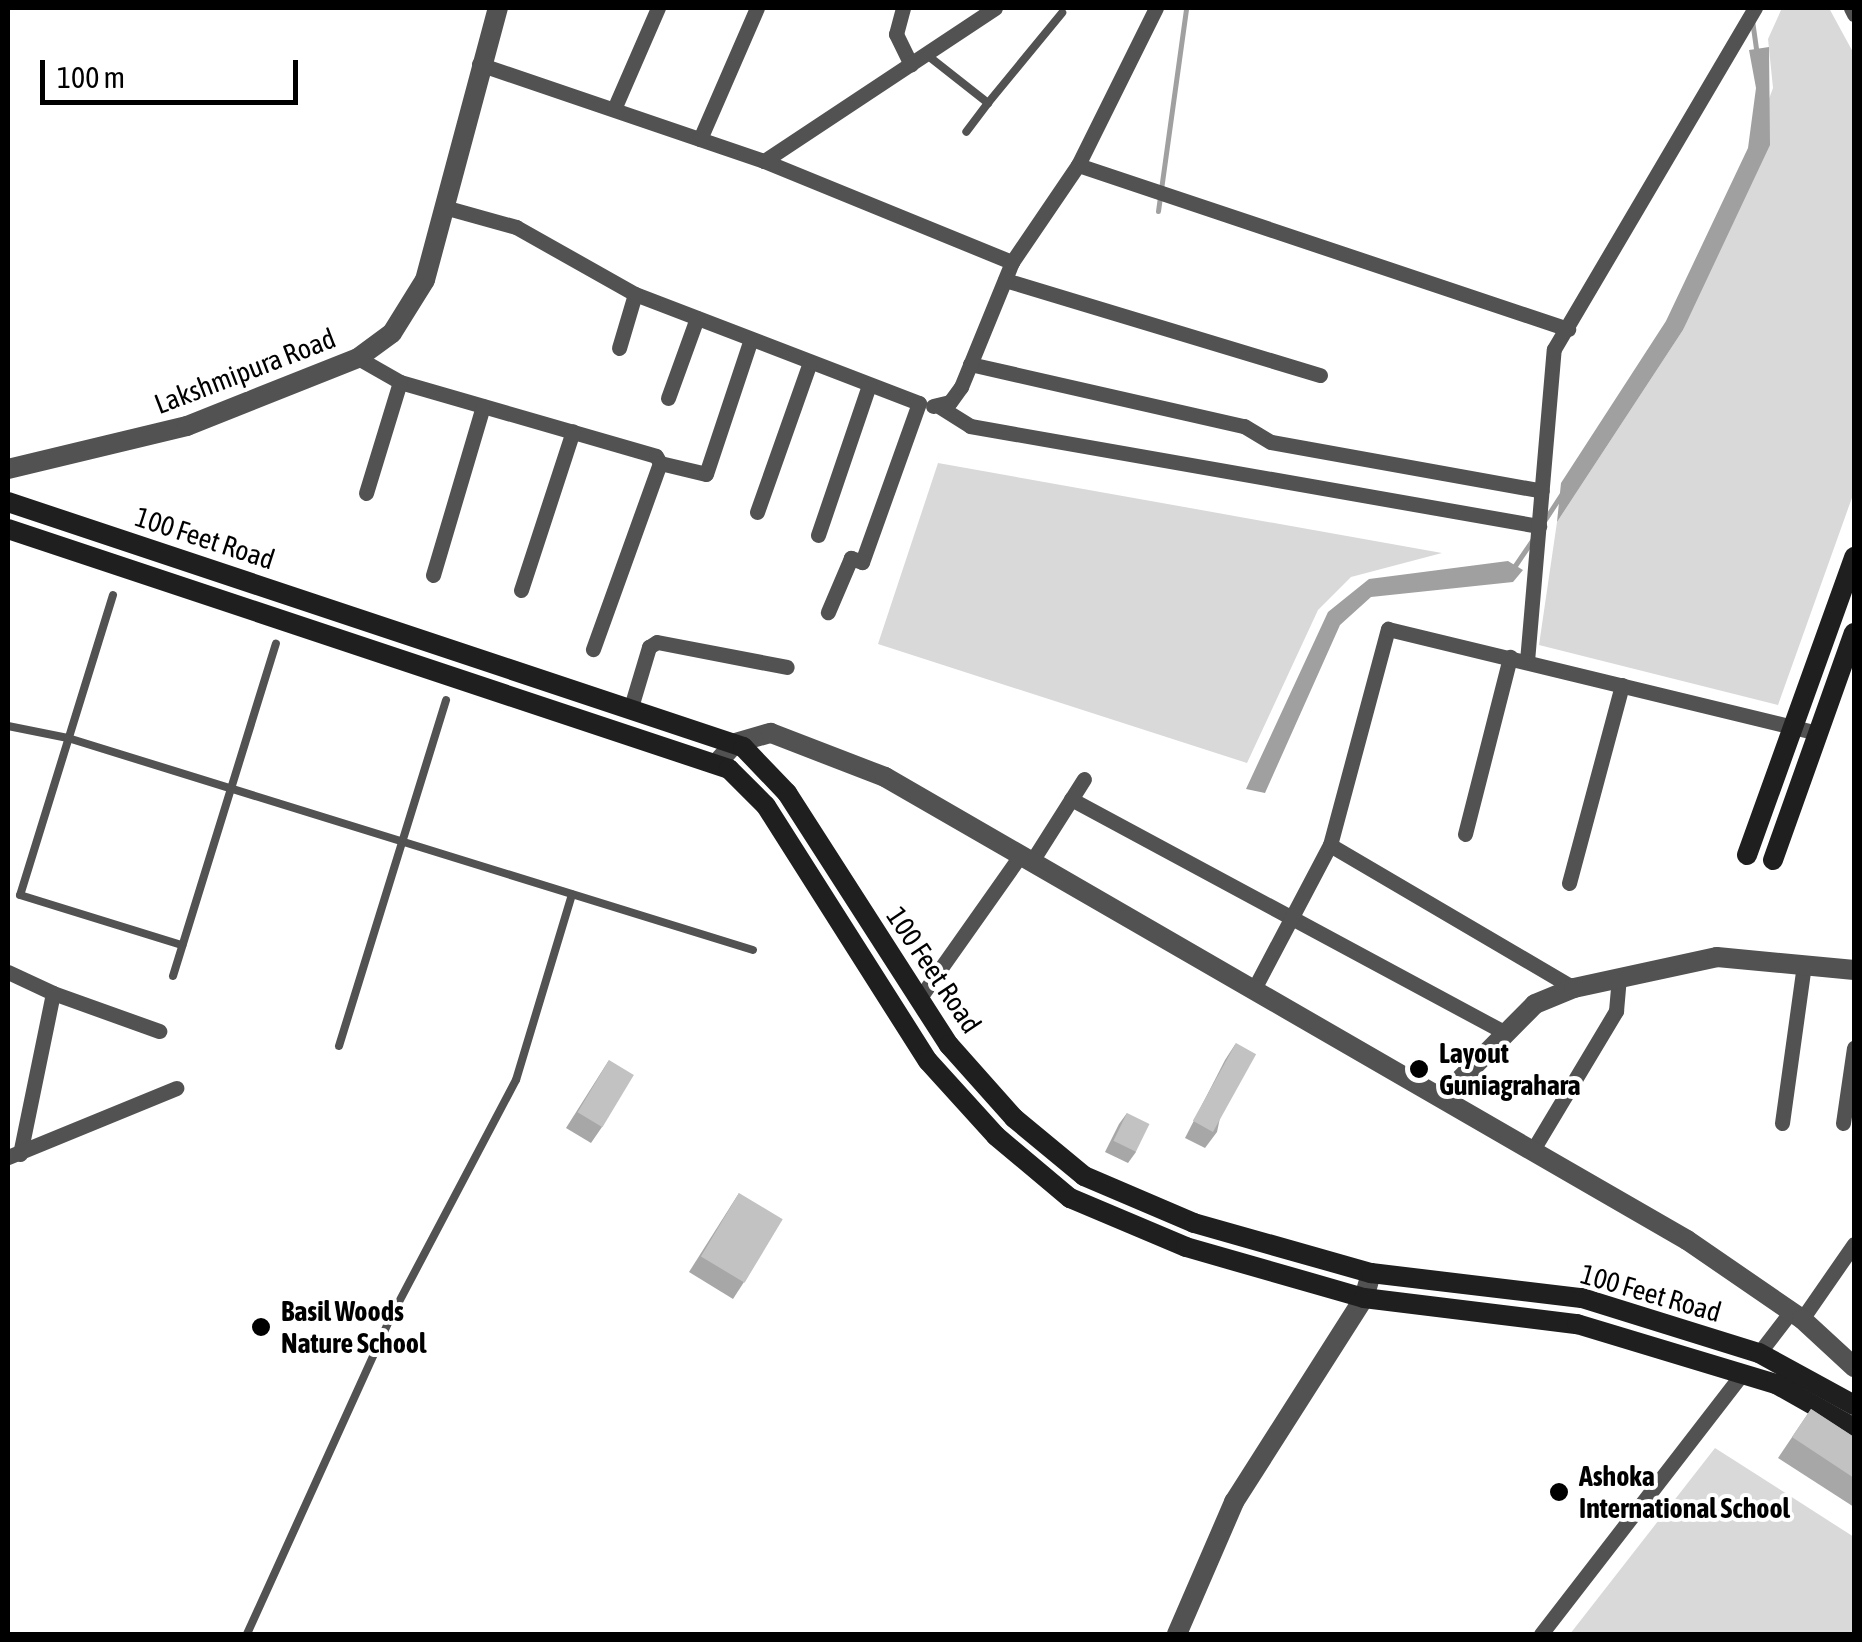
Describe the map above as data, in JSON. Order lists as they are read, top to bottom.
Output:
{
  "streets": {
    "main road": ["100 Feet Road"],
    "street": ["Lakshmipura Road"]
  },
  "places": ["Layout Guniagrahara", "Basil Woods Nature School", "Ashoka International School"],
  "scale_bar": "100 m"
}
